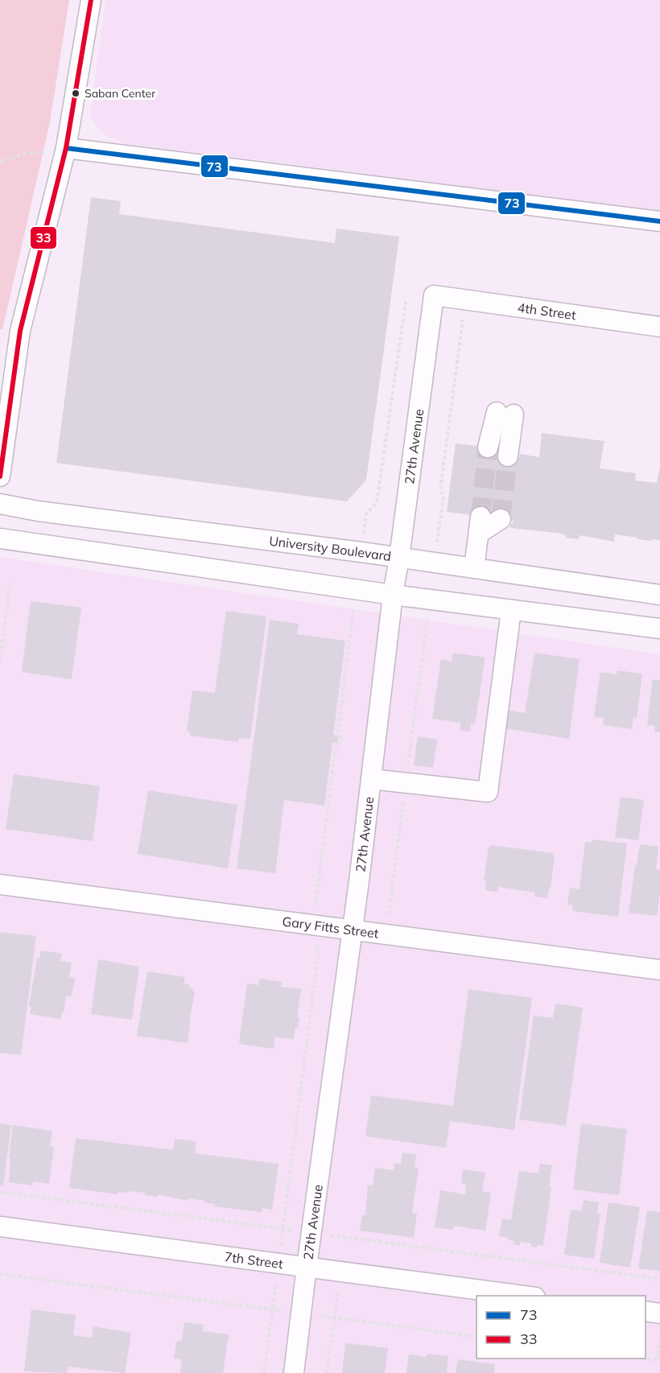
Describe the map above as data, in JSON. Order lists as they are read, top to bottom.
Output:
{
  "streets": {
    "street": [
      "4th Street",
      "27th Avenue",
      "University Boulevard",
      "Gary Fitts Street",
      "7th Street"
    ]
  },
  "crossings": [
    ["4th Street", "27th Avenue"],
    ["27th Avenue", "University Boulevard"],
    ["27th Avenue", "Gary Fitts Street"],
    ["27th Avenue", "7th Street"]
  ],
  "places": ["Saban Center"],
  "lines": ["transit line 33", "transit line 73"],
  "legend": ["73", "33"]
}
